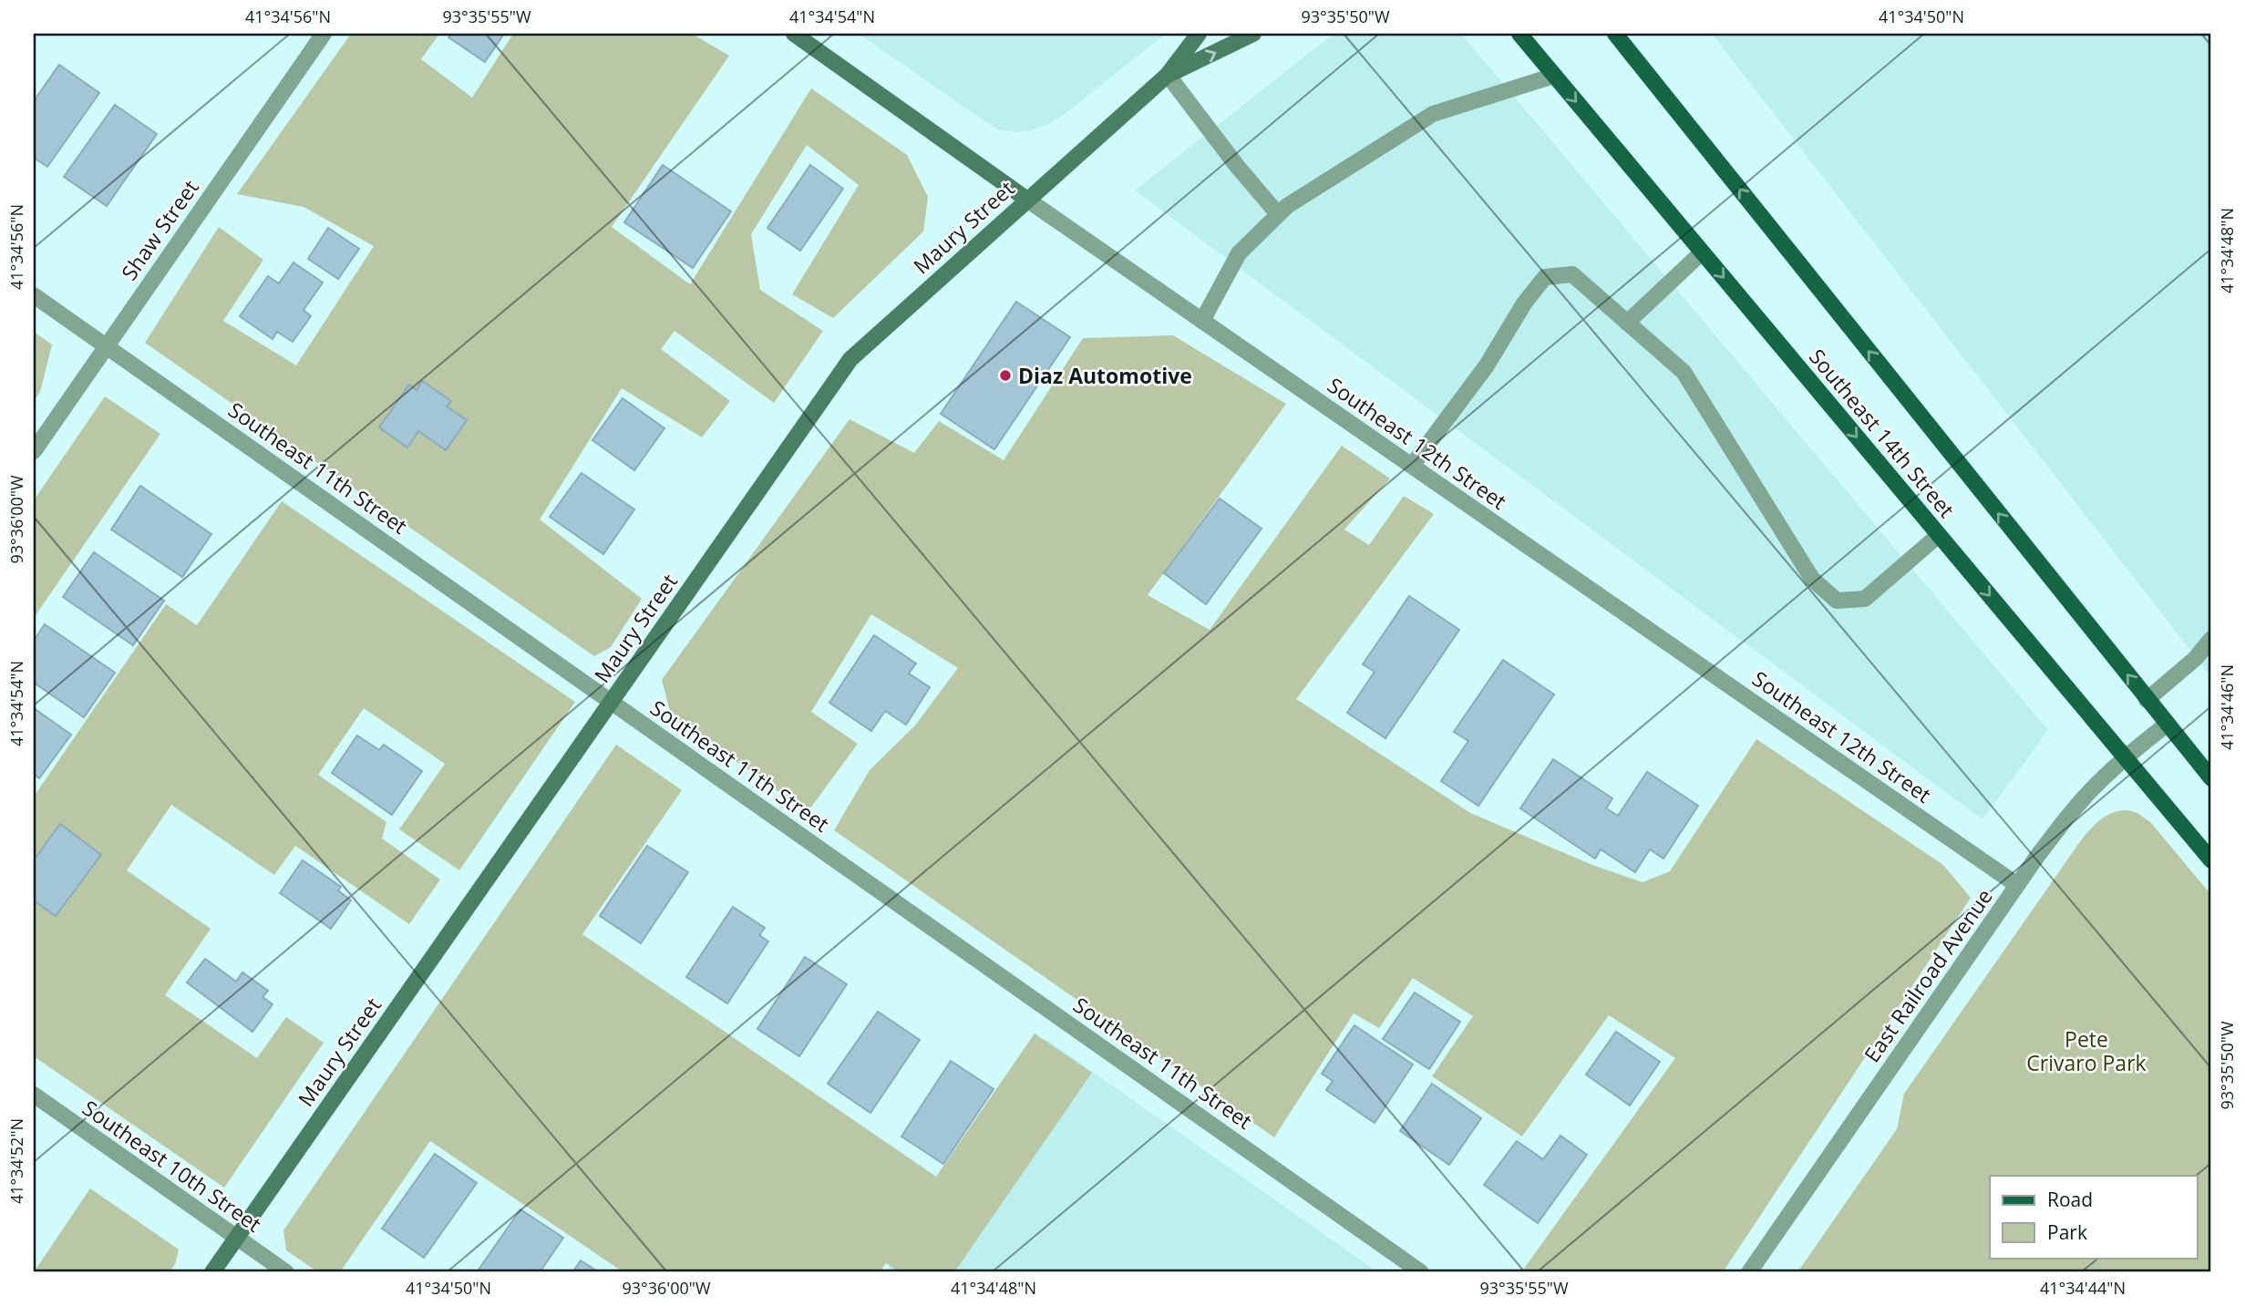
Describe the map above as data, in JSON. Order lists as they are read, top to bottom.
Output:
{
  "streets": {
    "main road": ["Maury Street", "Southeast 14th Street", "Southeast 12th Street"],
    "street": [
      "Shaw Street",
      "Southeast 11th Street",
      "East Railroad Avenue",
      "Southeast 10th Street"
    ]
  },
  "crossings": [
    ["Maury Street", "Southeast 12th Street"],
    ["Maury Street", "Southeast 11th Street"],
    ["Maury Street", "Southeast 10th Street"],
    ["Shaw Street", "Southeast 11th Street"],
    ["Southeast 14th Street", "East Railroad Avenue"],
    ["Southeast 12th Street", "East Railroad Avenue"]
  ],
  "parks": ["Pete Crivaro Park"],
  "places": ["Diaz Automotive"],
  "legend": ["Road", "Park"],
  "coordinates": [
    "41°34'56\"N",
    "93°35'55\"W",
    "41°34'54\"N",
    "93°35'50\"W",
    "41°34'50\"N",
    "41°34'48\"N",
    "93°36'00\"W",
    "41°34'46\"N",
    "41°34'52\"N",
    "41°34'44\"N"
  ]
}
